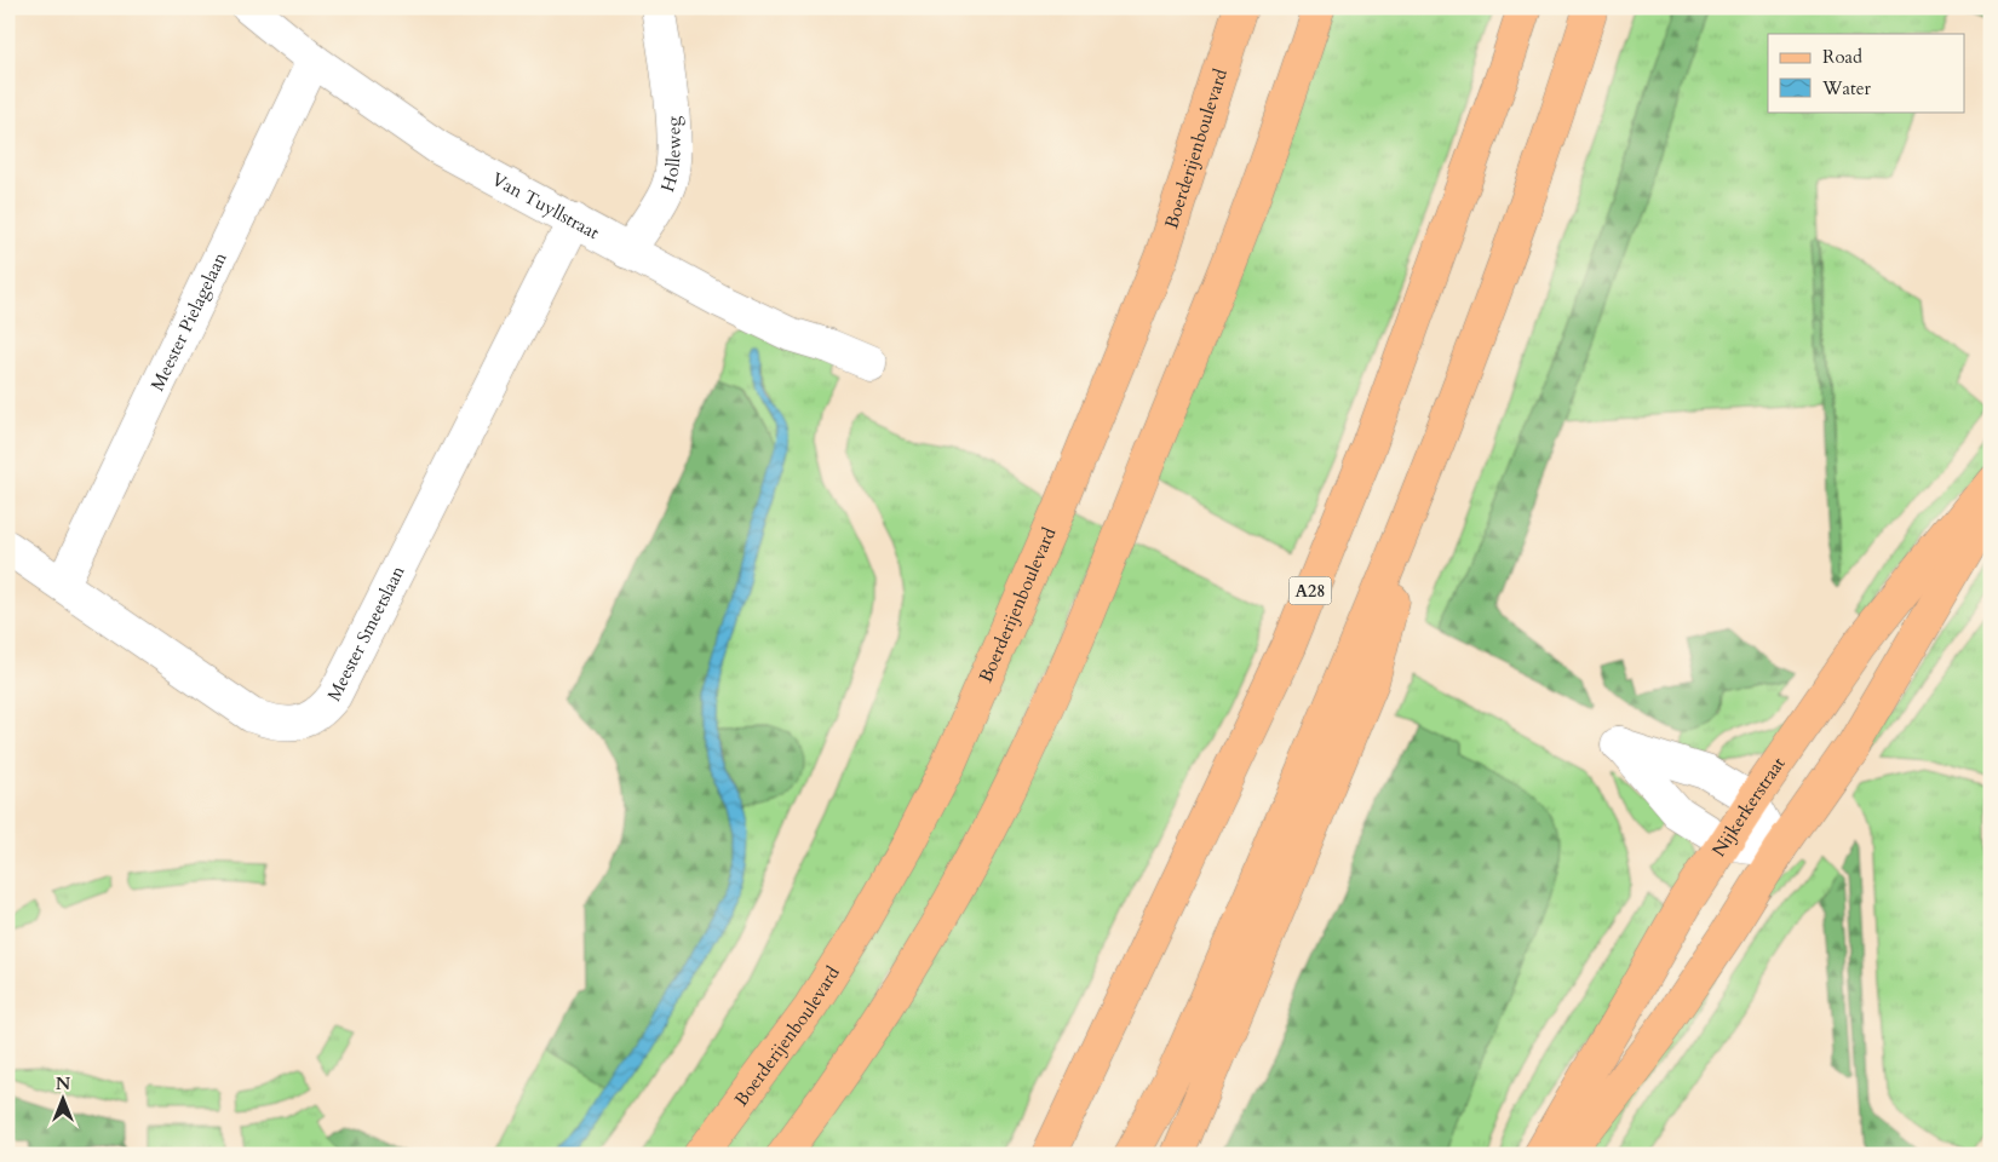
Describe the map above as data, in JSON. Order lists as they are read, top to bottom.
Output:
{
  "streets": {
    "main road": ["Boerderijenboulevard", "A28", "Nijkerkerstraat"],
    "street": [
      "Holleweg",
      "Van Tuyllstraat",
      "Meester Pielagelaan",
      "Meester Smeetslaan"
    ]
  },
  "crossings": [
    ["Holleweg", "Van Tuyllstraat"],
    ["Van Tuyllstraat", "Meester Pielagelaan"],
    ["Van Tuyllstraat", "Meester Smeetslaan"],
    ["Meester Pielagelaan", "Meester Smeetslaan"]
  ],
  "legend": ["Road", "Water"],
  "north": "top"
}
